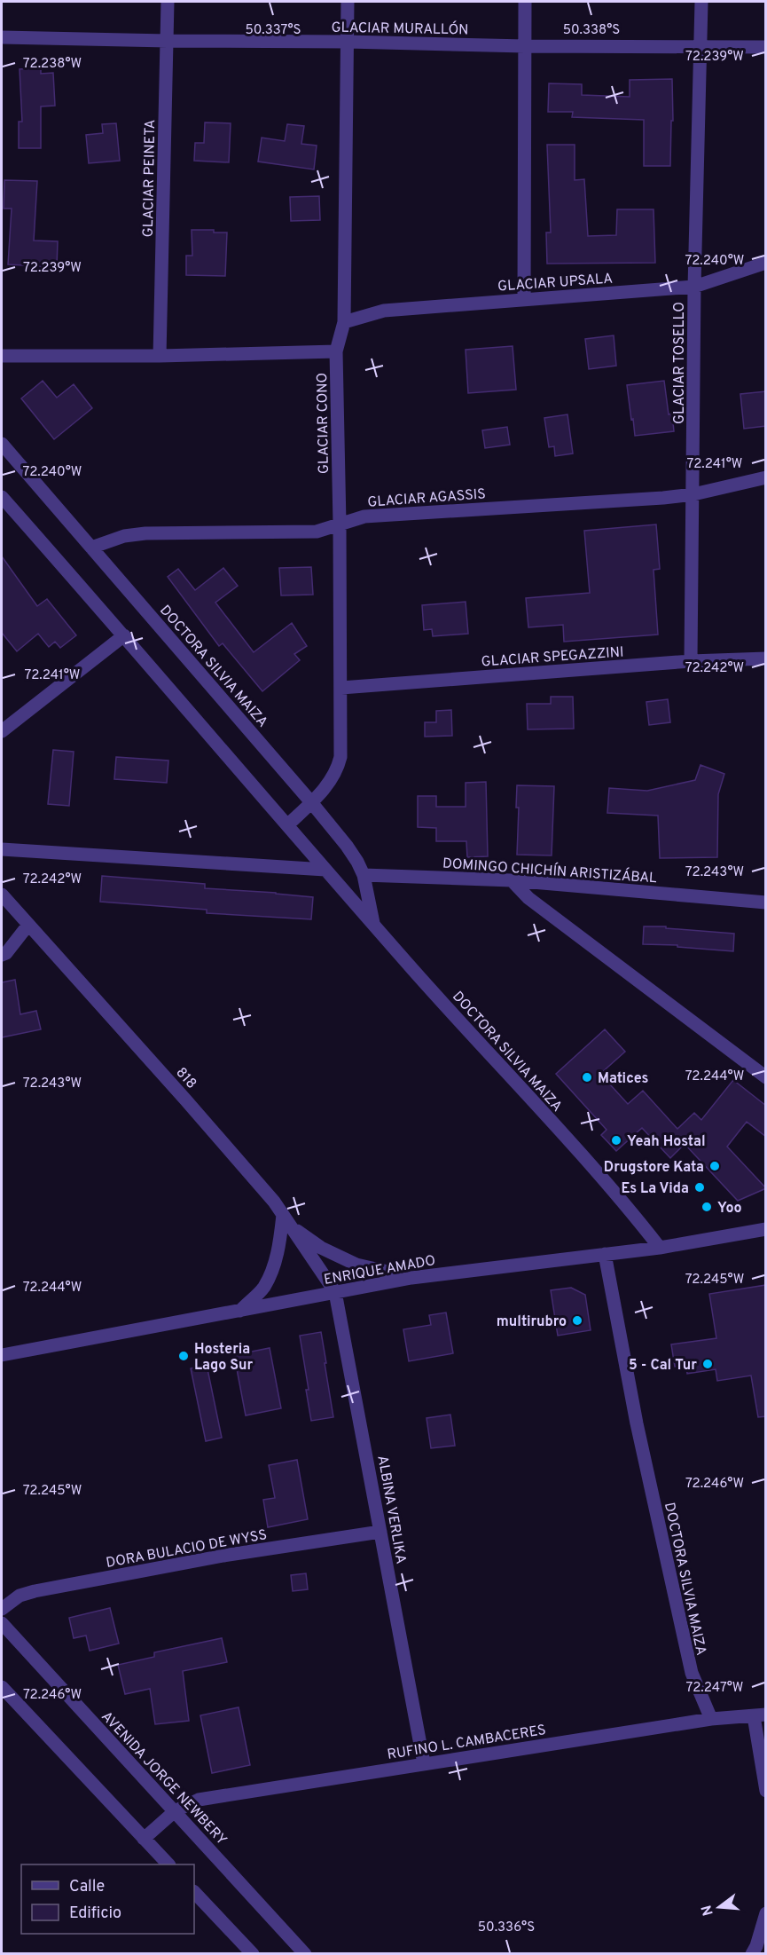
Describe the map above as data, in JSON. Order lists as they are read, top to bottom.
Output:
{
  "streets": {
    "street": [
      "GLACIAR MURALLÓN",
      "GLACIAR PEINETA",
      "GLACIAR UPSALA",
      "GLACIAR TOSELLO",
      "GLACIAR CONO",
      "GLACIAR AGASSIS",
      "GLACIAR SPEGAZZINI",
      "DOCTORA SILVIA MAIZA",
      "DOMINGO CHICHÍN ARISTIZÁBAL",
      "818",
      "ENRIQUE AMADO",
      "ALBINA VERLIKA",
      "DORA BULACIO DE WYSS",
      "RUFINO L. CAMBACERES",
      "AVENIDA JORGE NEWBERY"
    ]
  },
  "crossings": [
    ["GLACIAR MURALLÓN", "GLACIAR PEINETA"],
    ["GLACIAR MURALLÓN", "GLACIAR TOSELLO"],
    ["GLACIAR MURALLÓN", "GLACIAR CONO"],
    ["GLACIAR UPSALA", "GLACIAR TOSELLO"],
    ["GLACIAR UPSALA", "GLACIAR CONO"],
    ["GLACIAR TOSELLO", "GLACIAR AGASSIS"],
    ["GLACIAR TOSELLO", "GLACIAR SPEGAZZINI"],
    ["GLACIAR CONO", "GLACIAR AGASSIS"],
    ["GLACIAR CONO", "GLACIAR SPEGAZZINI"],
    ["GLACIAR CONO", "DOCTORA SILVIA MAIZA"],
    ["GLACIAR AGASSIS", "DOCTORA SILVIA MAIZA"],
    ["DOCTORA SILVIA MAIZA", "DOMINGO CHICHÍN ARISTIZÁBAL"],
    ["DOCTORA SILVIA MAIZA", "ENRIQUE AMADO"],
    ["DOCTORA SILVIA MAIZA", "RUFINO L. CAMBACERES"],
    ["818", "ENRIQUE AMADO"],
    ["818", "ALBINA VERLIKA"],
    ["ENRIQUE AMADO", "ALBINA VERLIKA"],
    ["ALBINA VERLIKA", "DORA BULACIO DE WYSS"],
    ["ALBINA VERLIKA", "RUFINO L. CAMBACERES"],
    ["RUFINO L. CAMBACERES", "AVENIDA JORGE NEWBERY"]
  ],
  "places": [
    "Matices",
    "Yeah Hostal",
    "Drugstore Kata",
    "Es La Vida",
    "Yoo",
    "multirubro",
    "Hosteria Lago Sur",
    "5 - Cal Tur"
  ],
  "legend": ["Calle", "Edificio"],
  "north": "left",
  "coordinates": [
    "50.337°S",
    "50.338°S",
    "72.239°W",
    "72.238°W",
    "72.240°W",
    "72.241°W",
    "72.242°W",
    "72.243°W",
    "72.244°W",
    "72.245°W",
    "72.246°W",
    "72.247°W",
    "50.336°S"
  ]
}
